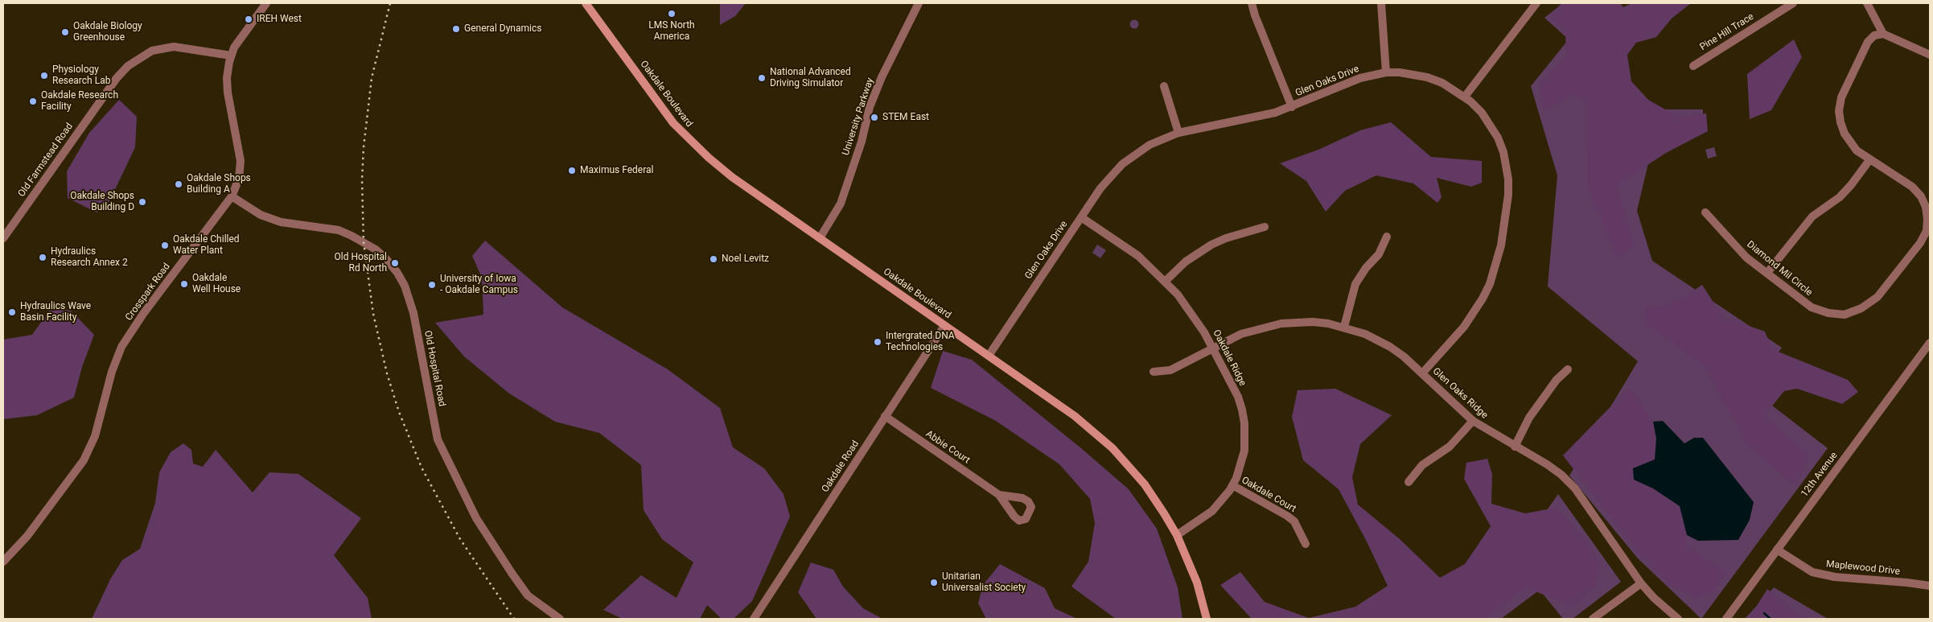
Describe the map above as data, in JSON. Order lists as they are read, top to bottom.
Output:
{
  "streets": {
    "main road": ["Oakdale Boulevard"],
    "street": [
      "Pine Hill Trace",
      "Glen Oaks Drive",
      "University Parkway",
      "Old Farmstead Road",
      "Diamond Mil Circle",
      "Crosspark Road",
      "Oakdale Ridge",
      "Old Hospital Road",
      "Glen Oaks Ridge",
      "Abbie Court",
      "Oakdale Road",
      "12th Avenue",
      "Oakdale Court",
      "Maplewood Drive"
    ]
  },
  "crossings": [
    ["Glen Oaks Drive", "Oakdale Boulevard"],
    ["Glen Oaks Drive", "Oakdale Ridge"],
    ["Glen Oaks Drive", "Glen Oaks Ridge"],
    ["Oakdale Boulevard", "University Parkway"],
    ["Oakdale Boulevard", "Oakdale Ridge"],
    ["Oakdale Boulevard", "Oakdale Road"],
    ["Old Farmstead Road", "Crosspark Road"],
    ["Crosspark Road", "Old Hospital Road"],
    ["Oakdale Ridge", "Glen Oaks Ridge"],
    ["Oakdale Ridge", "Oakdale Court"],
    ["Abbie Court", "Oakdale Road"],
    ["12th Avenue", "Maplewood Drive"]
  ],
  "places": [
    "LMS North America",
    "IREH West",
    "General Dynamics",
    "Oakdale Biology Greenhouse",
    "Physiology Research Lab",
    "National Advanced Driving Simulator",
    "Oakdale Research Facility",
    "STEM East",
    "Maximus Federal",
    "Oakdale Shops Building A",
    "Oakdale Shops Building D",
    "Oakdale Chilled Water Plant",
    "Hydraulics Research Annex 2",
    "Noel Levitz",
    "Old Hospital Rd North",
    "Oakdale Well House",
    "University of Iowa - Oakdale Campus",
    "Hydraulics Wave Basin Facility",
    "Intergrated DNA Technologies",
    "Unitarian Universalist Society"
  ]
}
